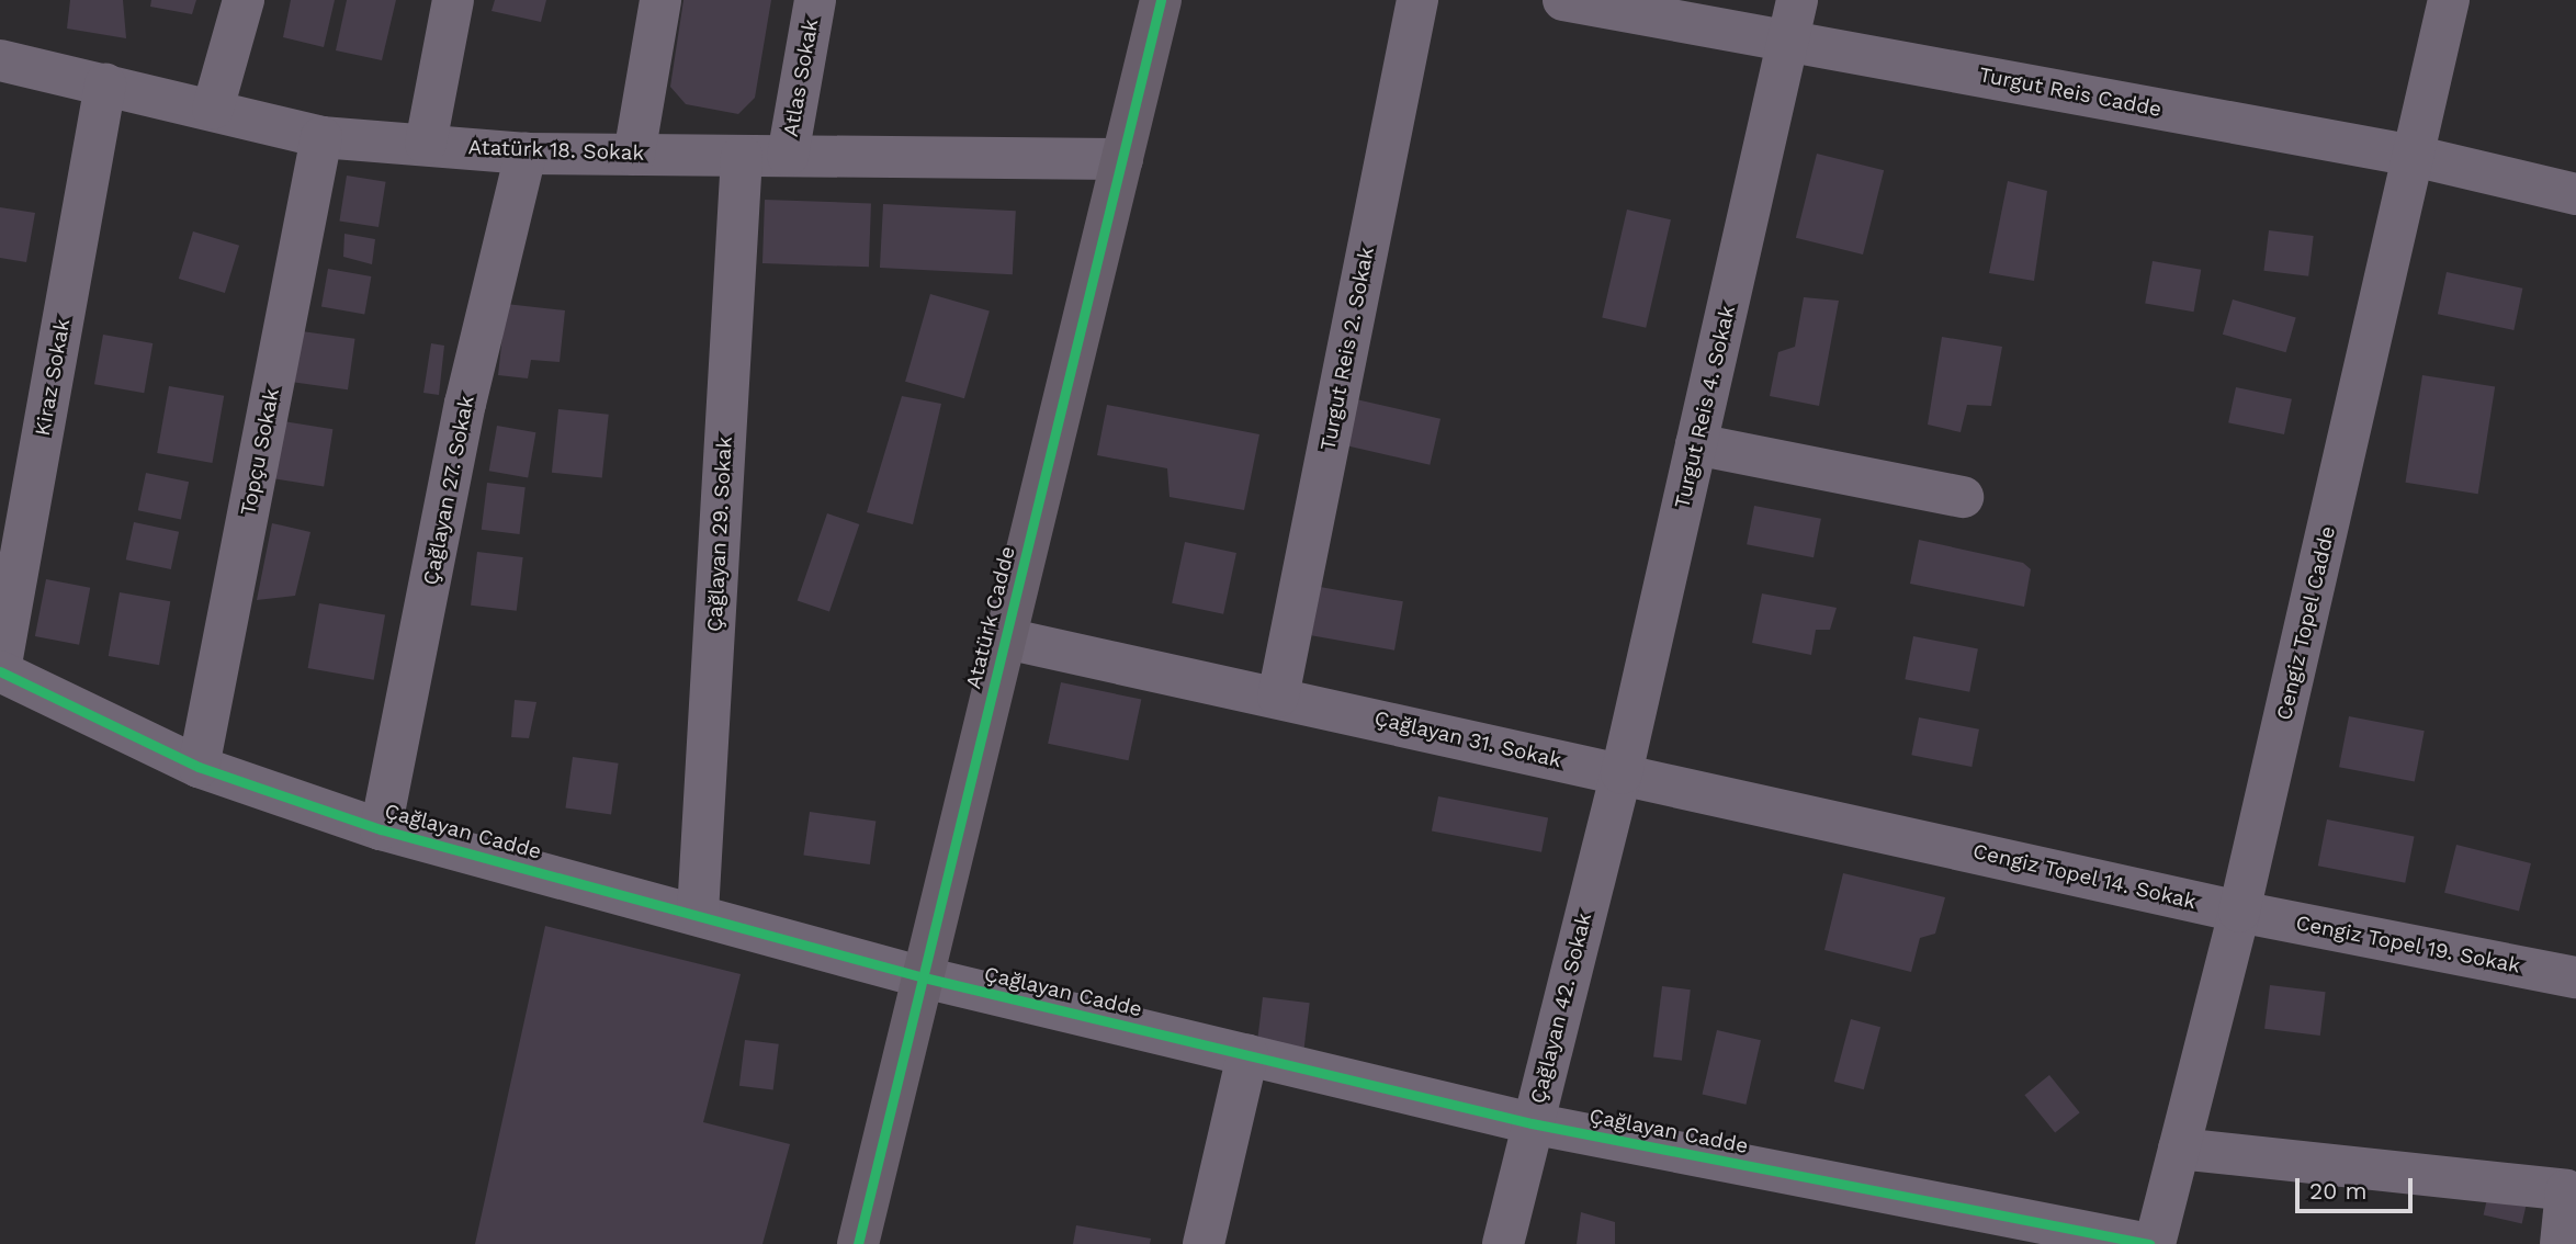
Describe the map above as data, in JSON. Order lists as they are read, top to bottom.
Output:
{
  "streets": {
    "main road": ["Atatürk Cadde"],
    "street": [
      "Atlas Sokak",
      "Turgut Reis Cadde",
      "Atatürk 18. Sokak",
      "Turgut Reis 2. Sokak",
      "Kiraz Sokak",
      "Turgut Reis 4. Sokak",
      "Topçu Sokak",
      "Çağlayan 27. Sokak",
      "Çağlayan 29. Sokak",
      "Cengiz Topel Cadde",
      "Çağlayan 31. Sokak",
      "Çağlayan Cadde",
      "Cengiz Topel 14. Sokak",
      "Cengiz Topel 19. Sokak",
      "Çağlayan 42. Sokak"
    ]
  },
  "crossings": [
    ["Atlas Sokak", "Atatürk 18. Sokak"],
    ["Turgut Reis Cadde", "Turgut Reis 4. Sokak"],
    ["Turgut Reis Cadde", "Cengiz Topel Cadde"],
    ["Atatürk 18. Sokak", "Kiraz Sokak"],
    ["Atatürk 18. Sokak", "Topçu Sokak"],
    ["Atatürk 18. Sokak", "Çağlayan 27. Sokak"],
    ["Atatürk 18. Sokak", "Çağlayan 29. Sokak"],
    ["Atatürk 18. Sokak", "Atatürk Cadde"],
    ["Turgut Reis 2. Sokak", "Çağlayan 31. Sokak"],
    ["Kiraz Sokak", "Çağlayan Cadde"],
    ["Turgut Reis 4. Sokak", "Çağlayan 31. Sokak"],
    ["Turgut Reis 4. Sokak", "Çağlayan 42. Sokak"],
    ["Topçu Sokak", "Çağlayan Cadde"],
    ["Çağlayan 27. Sokak", "Çağlayan Cadde"],
    ["Çağlayan 29. Sokak", "Çağlayan Cadde"],
    ["Atatürk Cadde", "Çağlayan 31. Sokak"],
    ["Atatürk Cadde", "Çağlayan Cadde"],
    ["Cengiz Topel Cadde", "Çağlayan Cadde"],
    ["Cengiz Topel Cadde", "Cengiz Topel 14. Sokak"],
    ["Cengiz Topel Cadde", "Cengiz Topel 19. Sokak"],
    ["Çağlayan 31. Sokak", "Cengiz Topel 14. Sokak"],
    ["Çağlayan 31. Sokak", "Çağlayan 42. Sokak"],
    ["Çağlayan Cadde", "Çağlayan 42. Sokak"],
    ["Cengiz Topel 14. Sokak", "Cengiz Topel 19. Sokak"]
  ],
  "scale_bar": "20 m"
}
